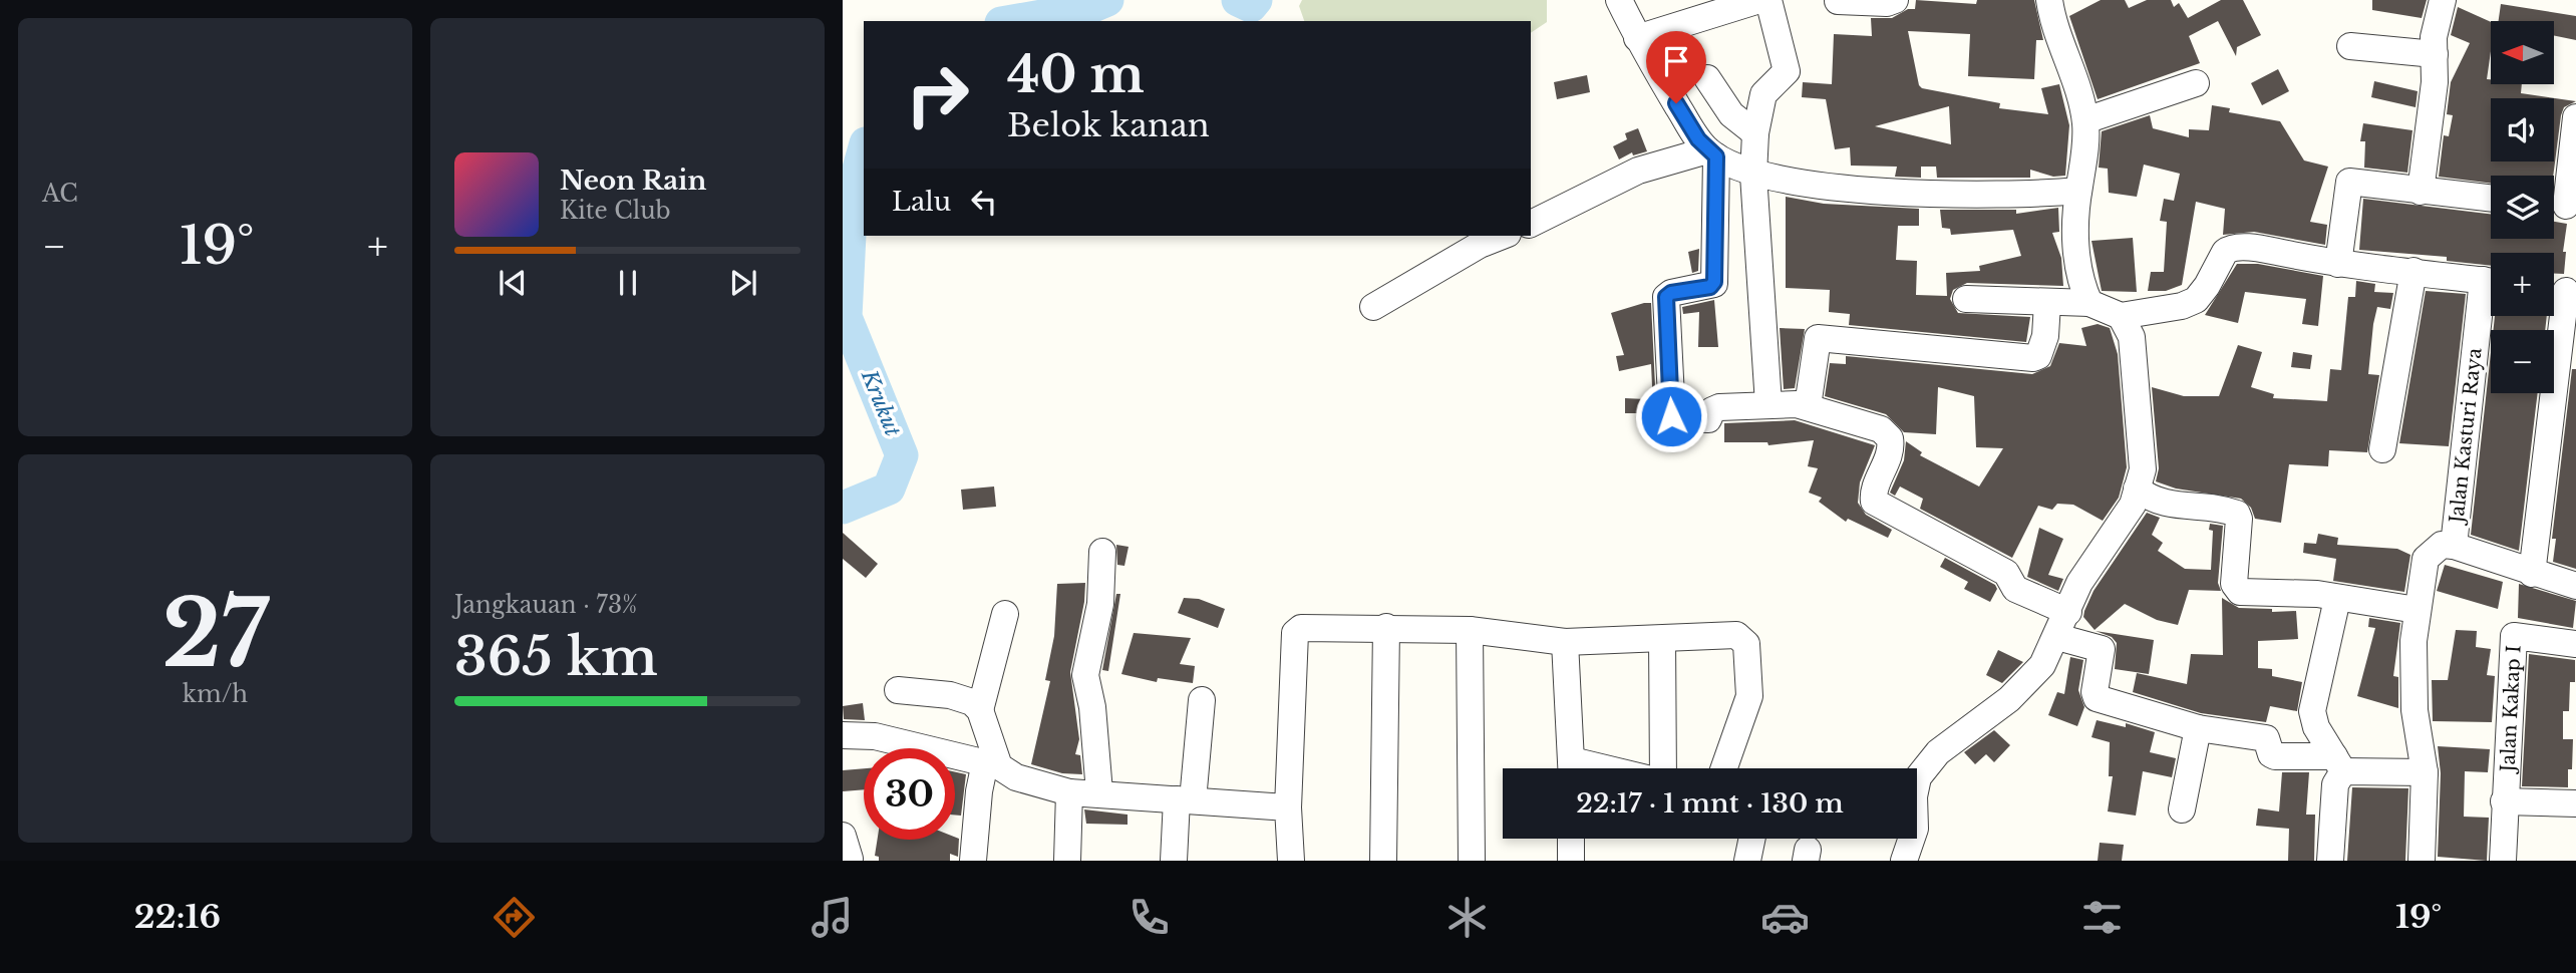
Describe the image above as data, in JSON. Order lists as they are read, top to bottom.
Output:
{
  "streets": {
    "street": ["Jalan Kasturi Raya", "Jalan Kakap I"]
  },
  "water": ["Krukut"],
  "north": "left",
  "page": {
    "tile": [
      "AC",
      ["27", "km/h"],
      ["Jangkauan · 73%", "365 km"]
    ],
    "map_buttons": ["+", "−"],
    "turn": ["40 m", "Belok kanan"],
    "song": ["Neon Rain", "Kite Club"],
    "then": "Lalu",
    "heat": ["−", "19°", "+"],
    "limit": "30",
    "trip": "22:17 · 1 mnt · 130 m",
    "tabs": ["22:16", "19°"]
  }
}
